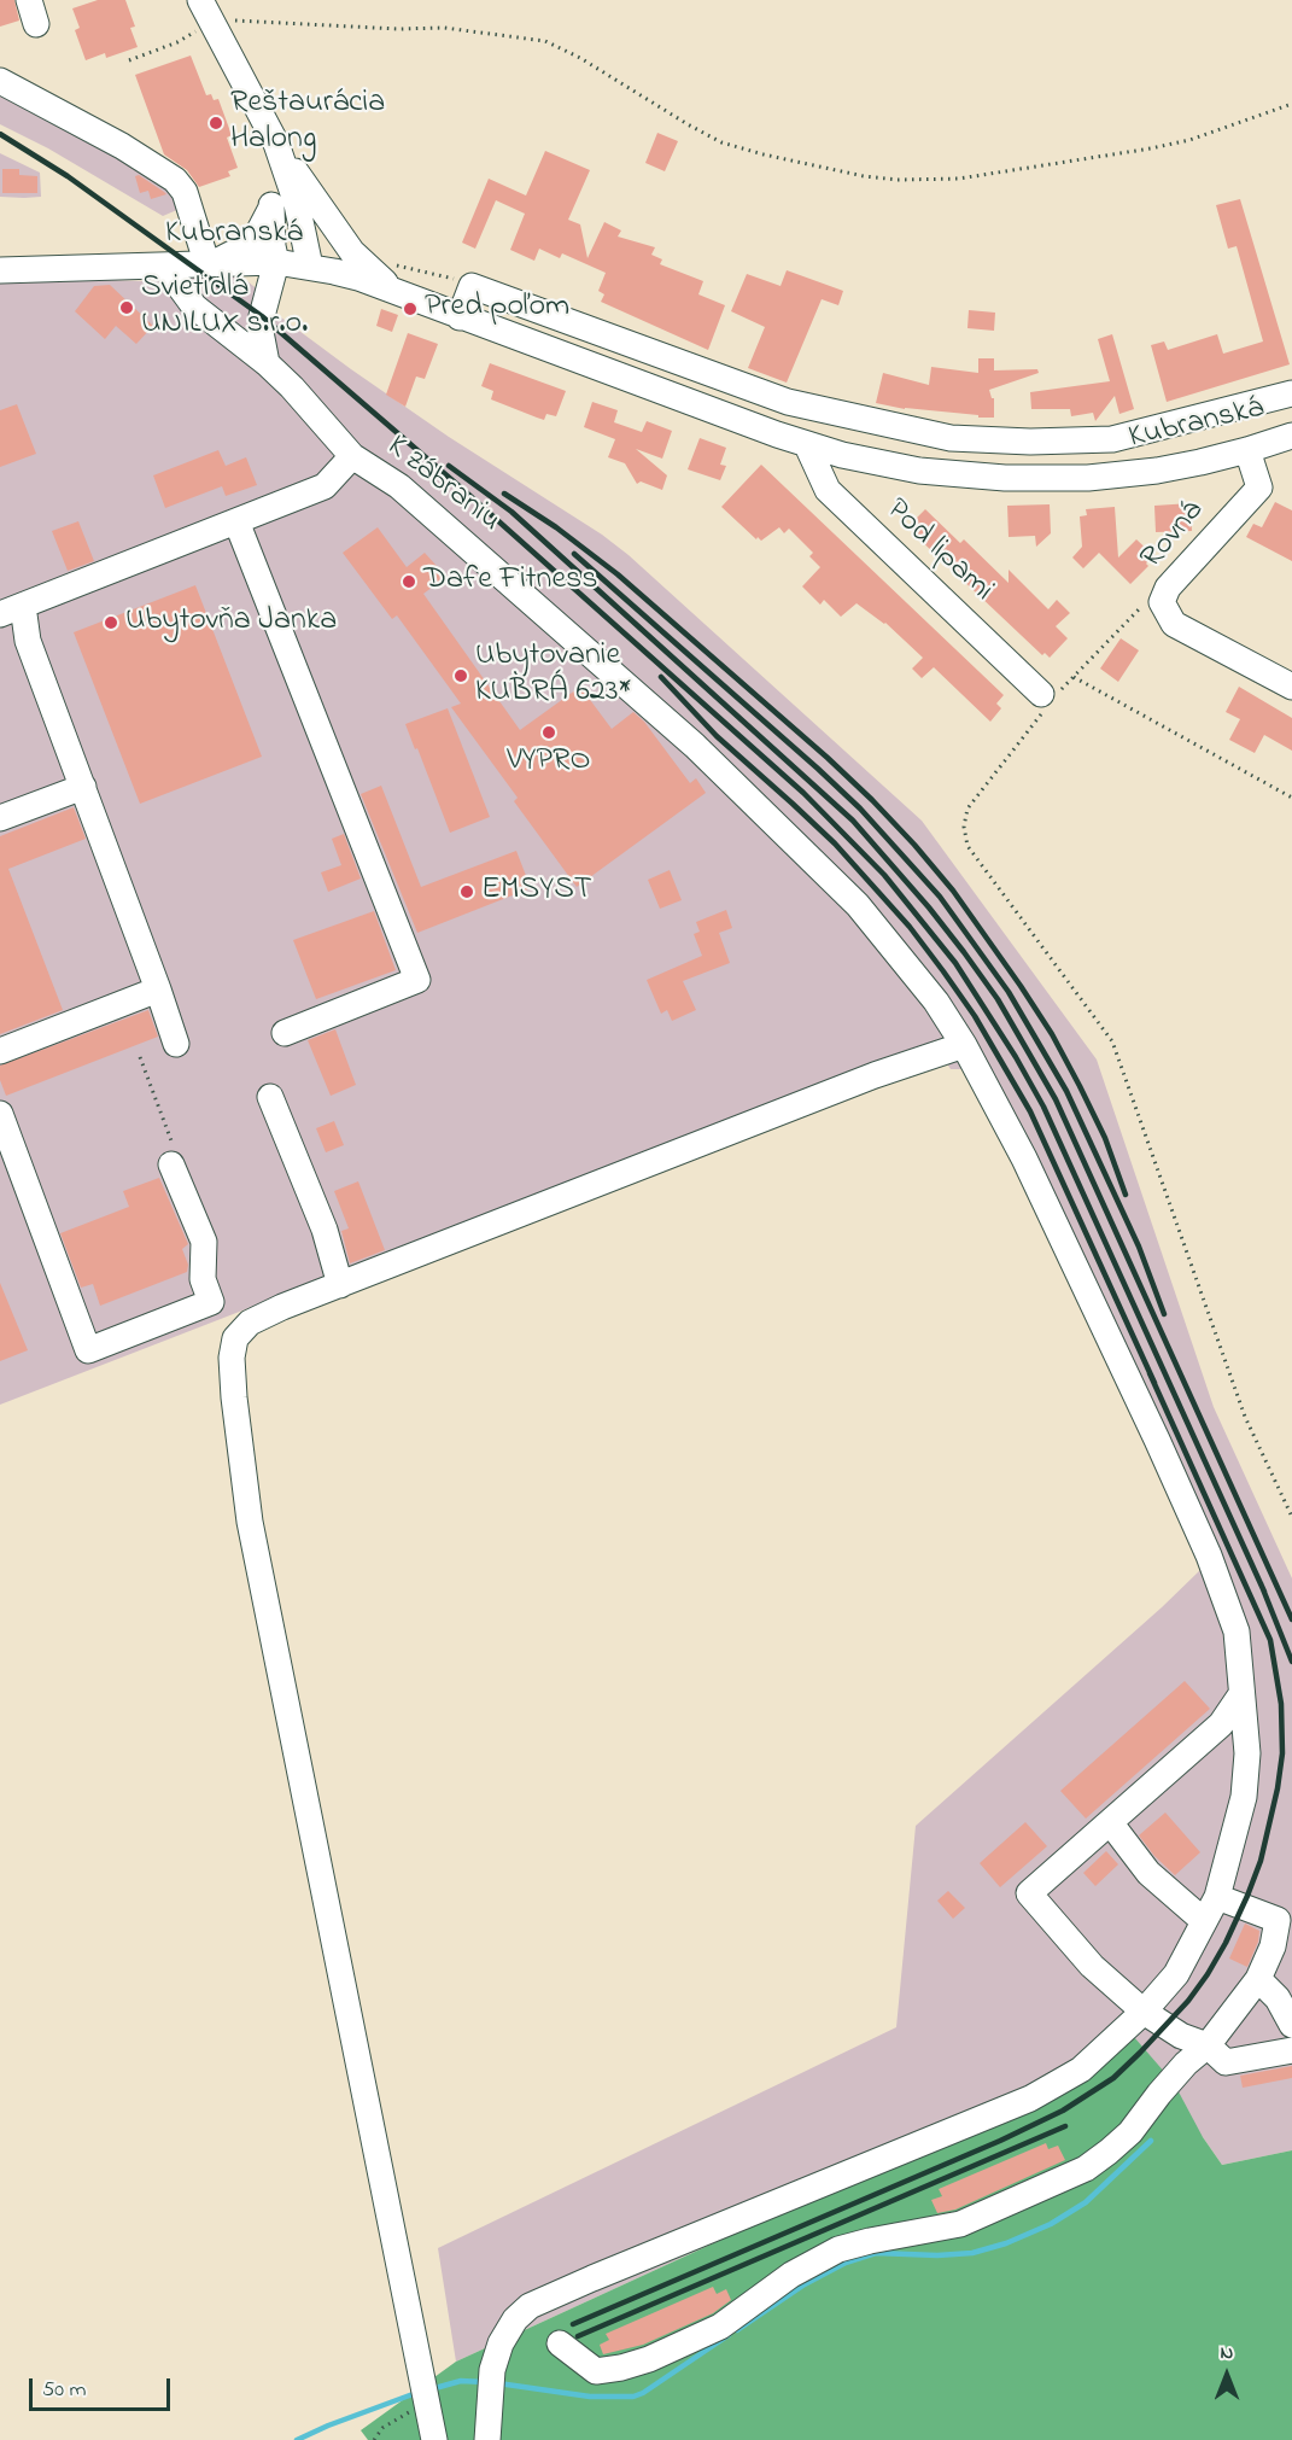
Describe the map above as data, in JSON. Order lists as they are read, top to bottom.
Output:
{
  "streets": {
    "street": [
      "Kubranská",
      "K zábraniu",
      "Rovná",
      "Pod lipami"
    ]
  },
  "crossings": [
    ["Kubranská", "K zábraniu"],
    ["Kubranská", "Rovná"],
    ["Kubranská", "Pod lipami"]
  ],
  "places": [
    "Reštaurácia Halong",
    "Svietidlá UNILUX s.r.o.",
    "Pred poľom",
    "Dafe Fitness",
    "Ubytovňa Janka",
    "Ubytovanie KUBRÁ 623*",
    "VYPRO",
    "EMSYST"
  ],
  "scale_bar": "50 m",
  "north": "top"
}
